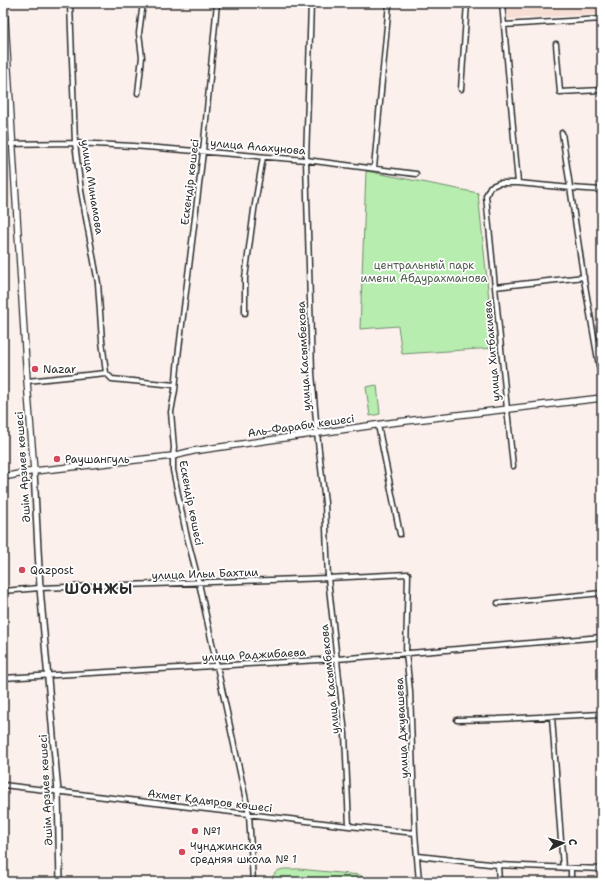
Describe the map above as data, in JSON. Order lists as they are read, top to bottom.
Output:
{
  "streets": {
    "main road": ["Аль-Фараби көшесі", "Әшім Арзиев көшесі"],
    "street": [
      "улица Алахунова",
      "Ескендір көшесі",
      "улица Минамова",
      "улица Хитбакиева",
      "улица Касымбекова",
      "улица Ильи Бахтии",
      "улица Раджибаева",
      "улица Джувашева",
      "Ахмет Қадыров көшесі"
    ]
  },
  "crossings": [
    ["улица Алахунова", "Ескендір көшесі"],
    ["улица Алахунова", "улица Минамова"],
    ["улица Алахунова", "улица Касымбекова"],
    ["улица Алахунова", "Әшім Арзиев көшесі"],
    ["Ескендір көшесі", "Аль-Фараби көшесі"],
    ["Ескендір көшесі", "улица Ильи Бахтии"],
    ["Ескендір көшесі", "улица Раджибаева"],
    ["Ескендір көшесі", "Ахмет Қадыров көшесі"],
    ["улица Хитбакиева", "Аль-Фараби көшесі"],
    ["улица Касымбекова", "Аль-Фараби көшесі"],
    ["улица Касымбекова", "улица Ильи Бахтии"],
    ["улица Касымбекова", "улица Раджибаева"],
    ["улица Касымбекова", "Ахмет Қадыров көшесі"],
    ["Аль-Фараби көшесі", "Әшім Арзиев көшесі"],
    ["Әшім Арзиев көшесі", "улица Ильи Бахтии"],
    ["Әшім Арзиев көшесі", "улица Раджибаева"],
    ["Әшім Арзиев көшесі", "Ахмет Қадыров көшесі"],
    ["улица Ильи Бахтии", "улица Джувашева"],
    ["улица Раджибаева", "улица Джувашева"],
    ["улица Джувашева", "Ахмет Қадыров көшесі"]
  ],
  "districts": ["ШОНЖЫ"],
  "parks": ["центральный парк имени Абдурахманова"],
  "places": [
    "Nazar",
    "Раушангуль",
    "Qazpost",
    "№1",
    "Чунджинская средняя школа № 1"
  ],
  "north": "right"
}
